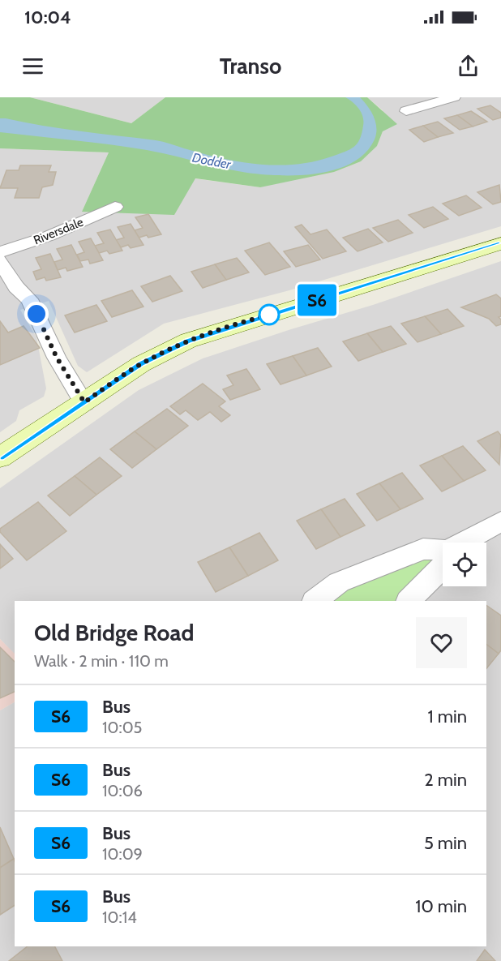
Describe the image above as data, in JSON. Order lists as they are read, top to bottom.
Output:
{
  "streets": {
    "street": ["Riversdale"]
  },
  "water": ["Dodder"],
  "lines": ["bus line S6"],
  "page": {
    "status": "10:04",
    "header": "Transo",
    "on_map": "S6",
    "heading": ["Old Bridge Road", "Walk · 2 min · 110 m"],
    "list": [
      {
        "mark": "S6",
        "name": "Bus",
        "note": "10:05",
        "value": "1 min"
      },
      {
        "mark": "S6",
        "name": "Bus",
        "note": "10:06",
        "value": "2 min"
      },
      {
        "mark": "S6",
        "name": "Bus",
        "note": "10:09",
        "value": "5 min"
      },
      {
        "mark": "S6",
        "name": "Bus",
        "note": "10:14",
        "value": "10 min"
      }
    ]
  }
}
